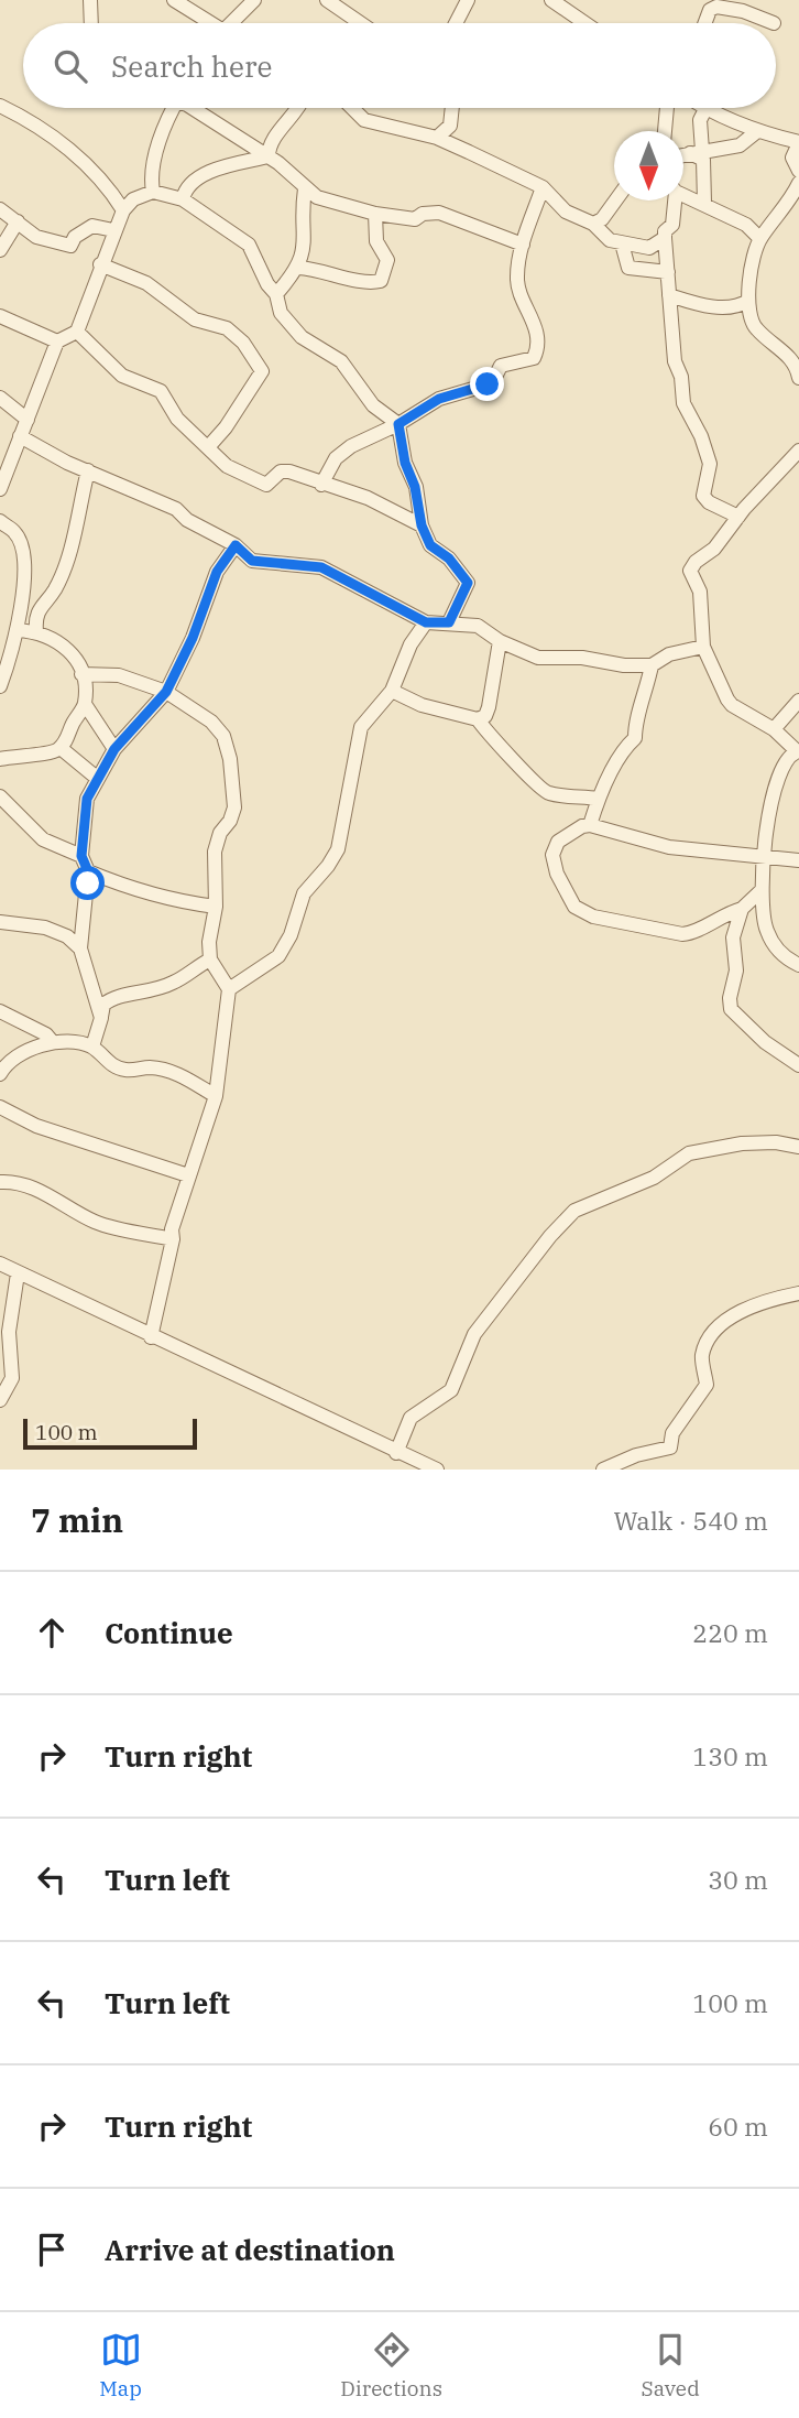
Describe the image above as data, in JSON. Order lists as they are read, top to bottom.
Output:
{
  "scale_bar": "100 m",
  "north": "bottom",
  "page": {
    "search": "Search here",
    "scale": "100 m",
    "heading": ["7 min", "Walk · 540 m"],
    "list": [
      ["Continue", "220 m"],
      ["Turn right", "130 m"],
      ["Turn left", "30 m"],
      ["Turn left", "100 m"],
      ["Turn right", "60 m"],
      "Arrive at destination"
    ],
    "nav": ["Map", "Directions", "Saved"]
  }
}
